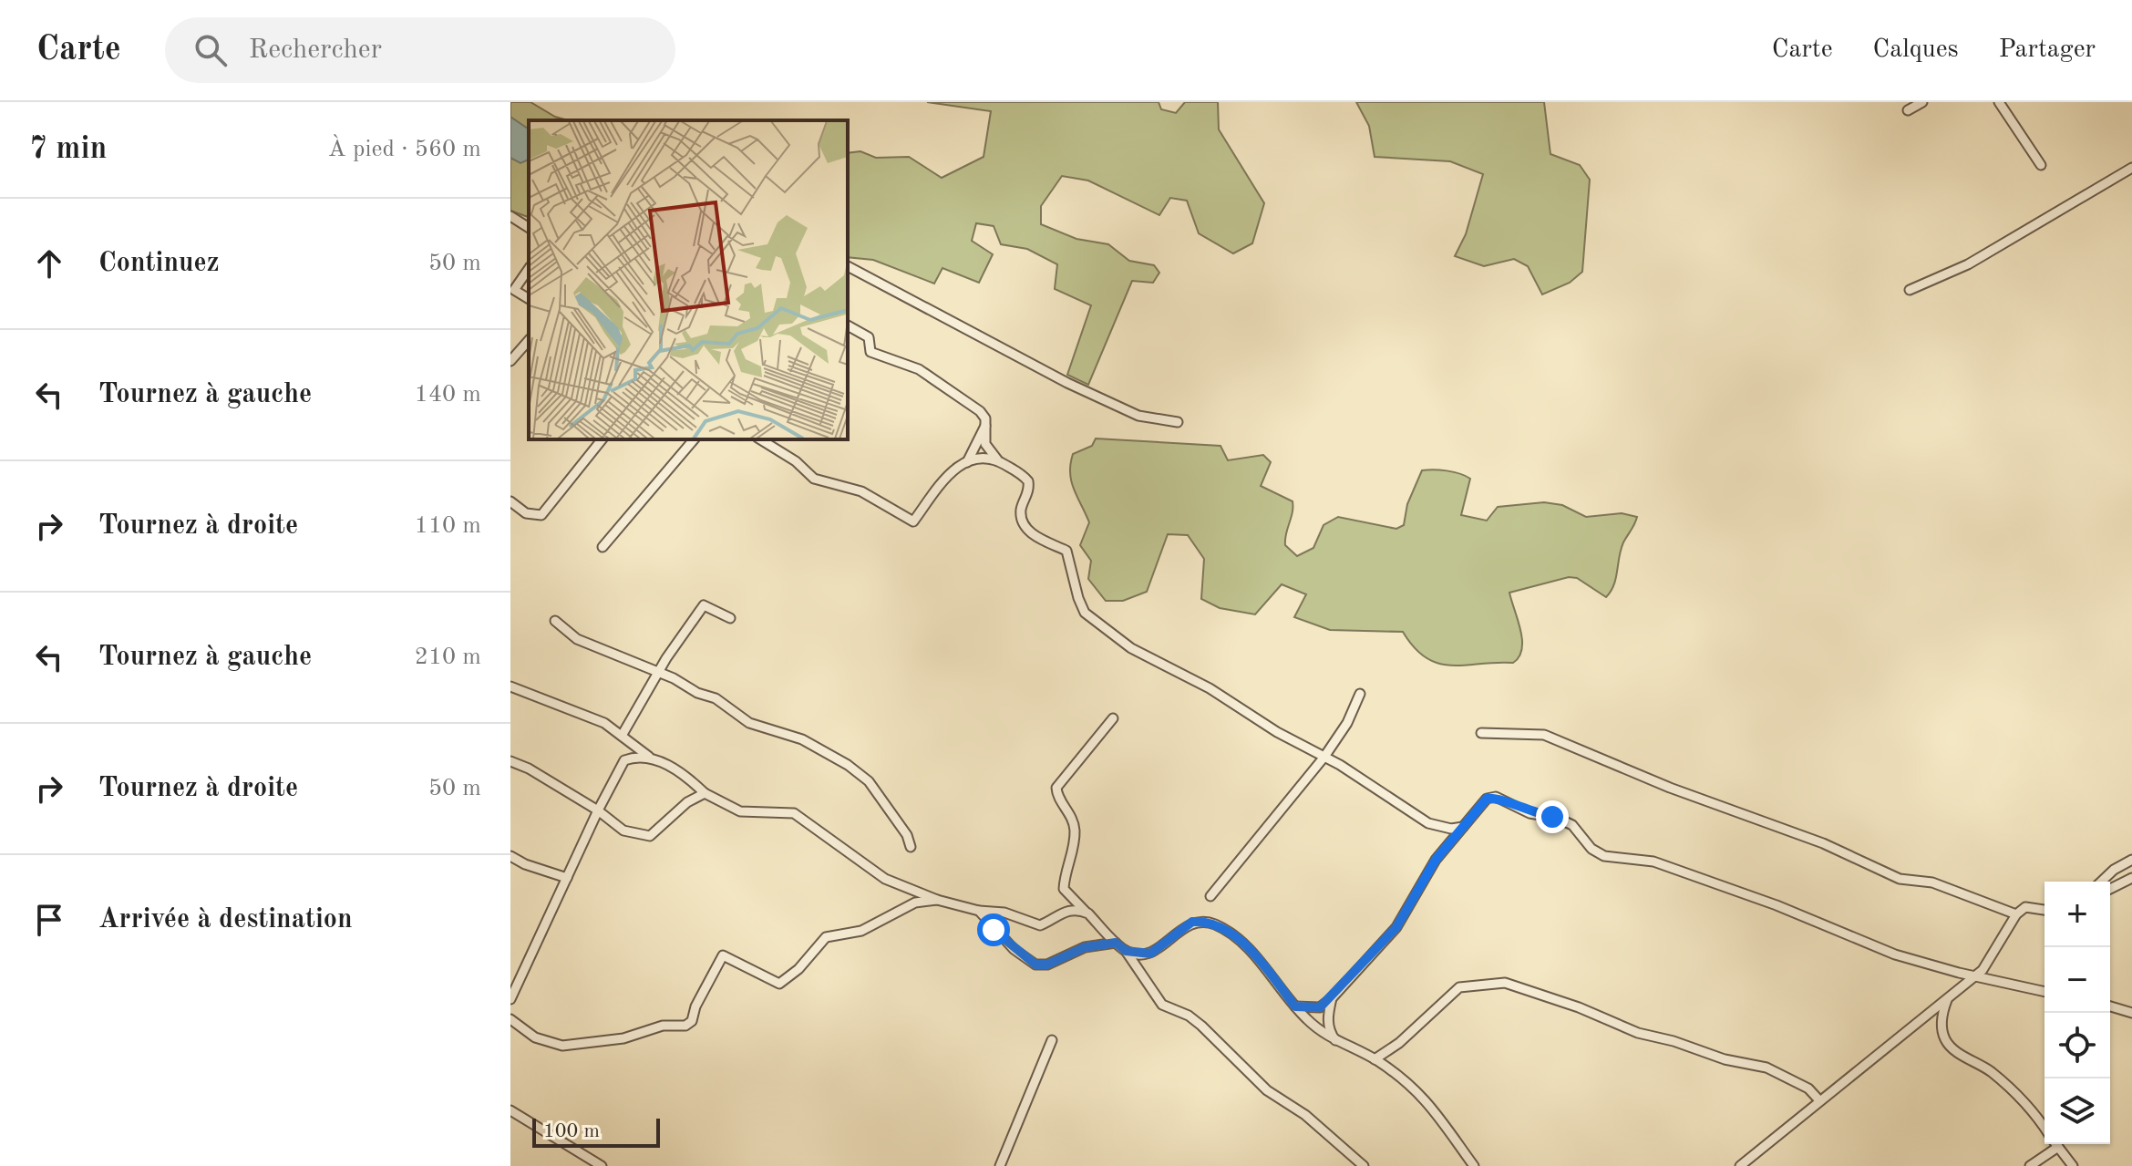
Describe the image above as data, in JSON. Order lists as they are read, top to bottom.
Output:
{
  "scale_bar": "100 m",
  "page": {
    "header": "Carte",
    "search": "Rechercher",
    "nav": ["Carte", "Calques", "Partager"],
    "heading": ["7 min", "À pied · 560 m"],
    "list": [
      ["Continuez", "50 m"],
      ["Tournez à gauche", "140 m"],
      ["Tournez à droite", "110 m"],
      ["Tournez à gauche", "210 m"],
      ["Tournez à droite", "50 m"],
      "Arrivée à destination"
    ],
    "map_buttons": ["+", "−"],
    "scale": "100 m"
  }
}
